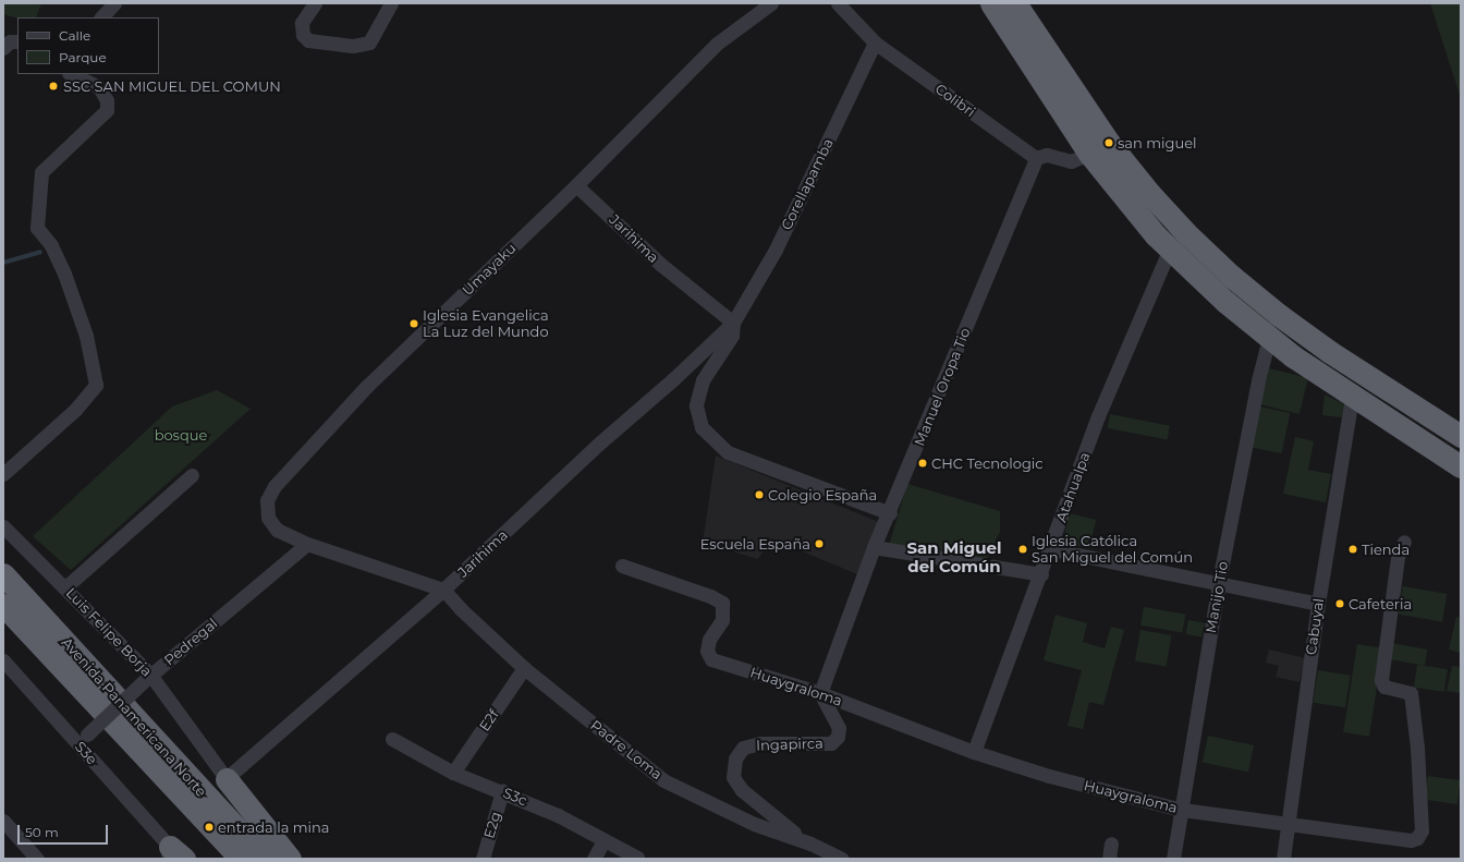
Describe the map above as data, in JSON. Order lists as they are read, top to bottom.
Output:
{
  "streets": {
    "highway": ["Avenida Panamericana Norte"],
    "street": [
      "Colibri",
      "Corellapamba",
      "Jarihima",
      "Umayaku",
      "Manuel Oropa Tio",
      "Atahualpa",
      "Manijo Tio",
      "Cabuyal",
      "Luis Felipe Borja",
      "Pedregal",
      "Huaygraloma",
      "E2f",
      "Ingapirca",
      "Padre Loma",
      "S3e",
      "S3c",
      "E2g"
    ]
  },
  "crossings": [
    ["Colibri", "Corellapamba"],
    ["Colibri", "Manuel Oropa Tio"],
    ["Corellapamba", "Jarihima"],
    ["Jarihima", "Umayaku"],
    ["Jarihima", "Luis Felipe Borja"],
    ["Jarihima", "Padre Loma"],
    ["Umayaku", "Pedregal"],
    ["Umayaku", "Padre Loma"],
    ["Manuel Oropa Tio", "Huaygraloma"],
    ["Manuel Oropa Tio", "Ingapirca"],
    ["Atahualpa", "Huaygraloma"],
    ["Manijo Tio", "Huaygraloma"],
    ["Cabuyal", "Huaygraloma"],
    ["Luis Felipe Borja", "Pedregal"],
    ["Pedregal", "S3e"],
    ["Huaygraloma", "Ingapirca"],
    ["E2f", "Padre Loma"],
    ["E2f", "S3c"],
    ["Ingapirca", "Padre Loma"],
    ["S3c", "E2g"]
  ],
  "districts": ["San Miguel del Común"],
  "parks": ["bosque"],
  "places": [
    "SSC SAN MIGUEL DEL COMUN",
    "san miguel",
    "Iglesia Evangelica La Luz del Mundo",
    "CHC Tecnologic",
    "Colegio España",
    "Escuela España",
    "Iglesia Católica San Miguel del Común",
    "Tienda",
    "Cafeteria",
    "entrada la mina"
  ],
  "legend": ["Calle", "Parque"],
  "scale_bar": "50 m"
}
